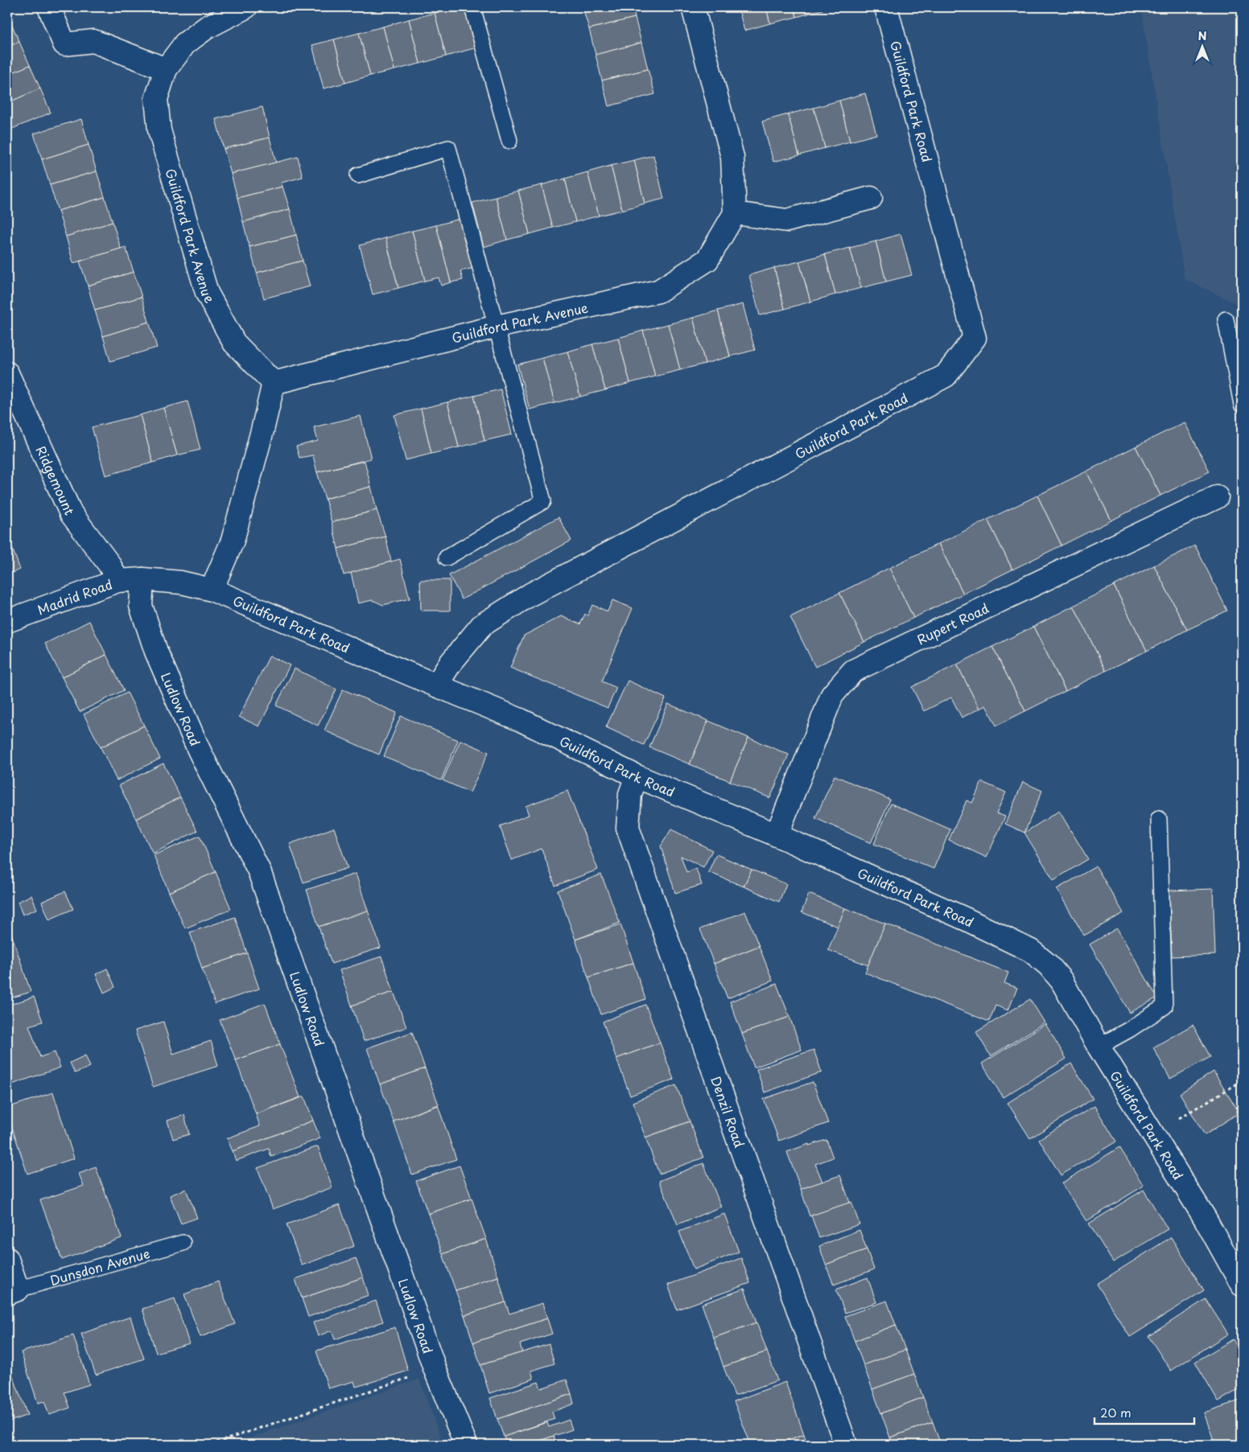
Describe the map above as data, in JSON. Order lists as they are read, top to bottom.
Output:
{
  "streets": {
    "street": [
      "Guildford Park Road",
      "Guildford Park Avenue",
      "Ridgemount",
      "Madrid Road",
      "Rupert Road",
      "Ludlow Road",
      "Denzil Road",
      "Dunsdon Avenue"
    ]
  },
  "crossings": [
    ["Guildford Park Road", "Madrid Road"],
    ["Guildford Park Road", "Rupert Road"],
    ["Guildford Park Road", "Ludlow Road"],
    ["Guildford Park Road", "Denzil Road"],
    ["Ridgemount", "Madrid Road"],
    ["Madrid Road", "Ludlow Road"]
  ],
  "scale_bar": "20 m",
  "north": "top"
}
